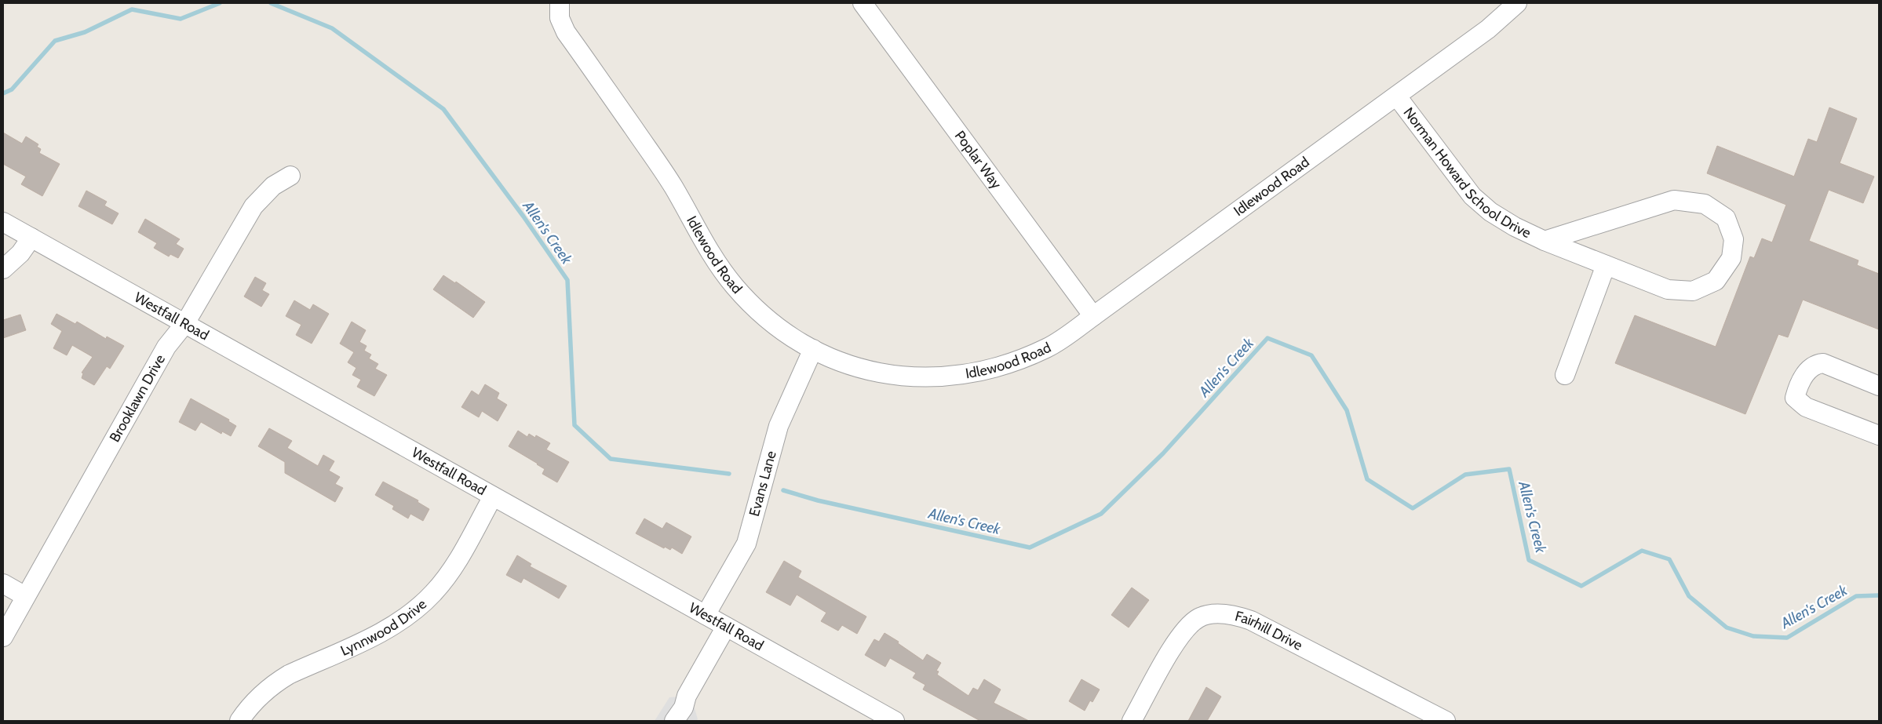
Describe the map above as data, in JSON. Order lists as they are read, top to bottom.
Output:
{
  "streets": {
    "street": [
      "Poplar Way",
      "Norman Howard School Drive",
      "Idlewood Road",
      "Westfall Road",
      "Brooklawn Drive",
      "Evans Lane",
      "Lynnwood Drive",
      "Fairhill Drive"
    ]
  },
  "crossings": [
    ["Poplar Way", "Idlewood Road"],
    ["Norman Howard School Drive", "Idlewood Road"],
    ["Idlewood Road", "Evans Lane"],
    ["Westfall Road", "Brooklawn Drive"],
    ["Westfall Road", "Evans Lane"],
    ["Westfall Road", "Lynnwood Drive"]
  ],
  "water": ["Allen's Creek"]
}
